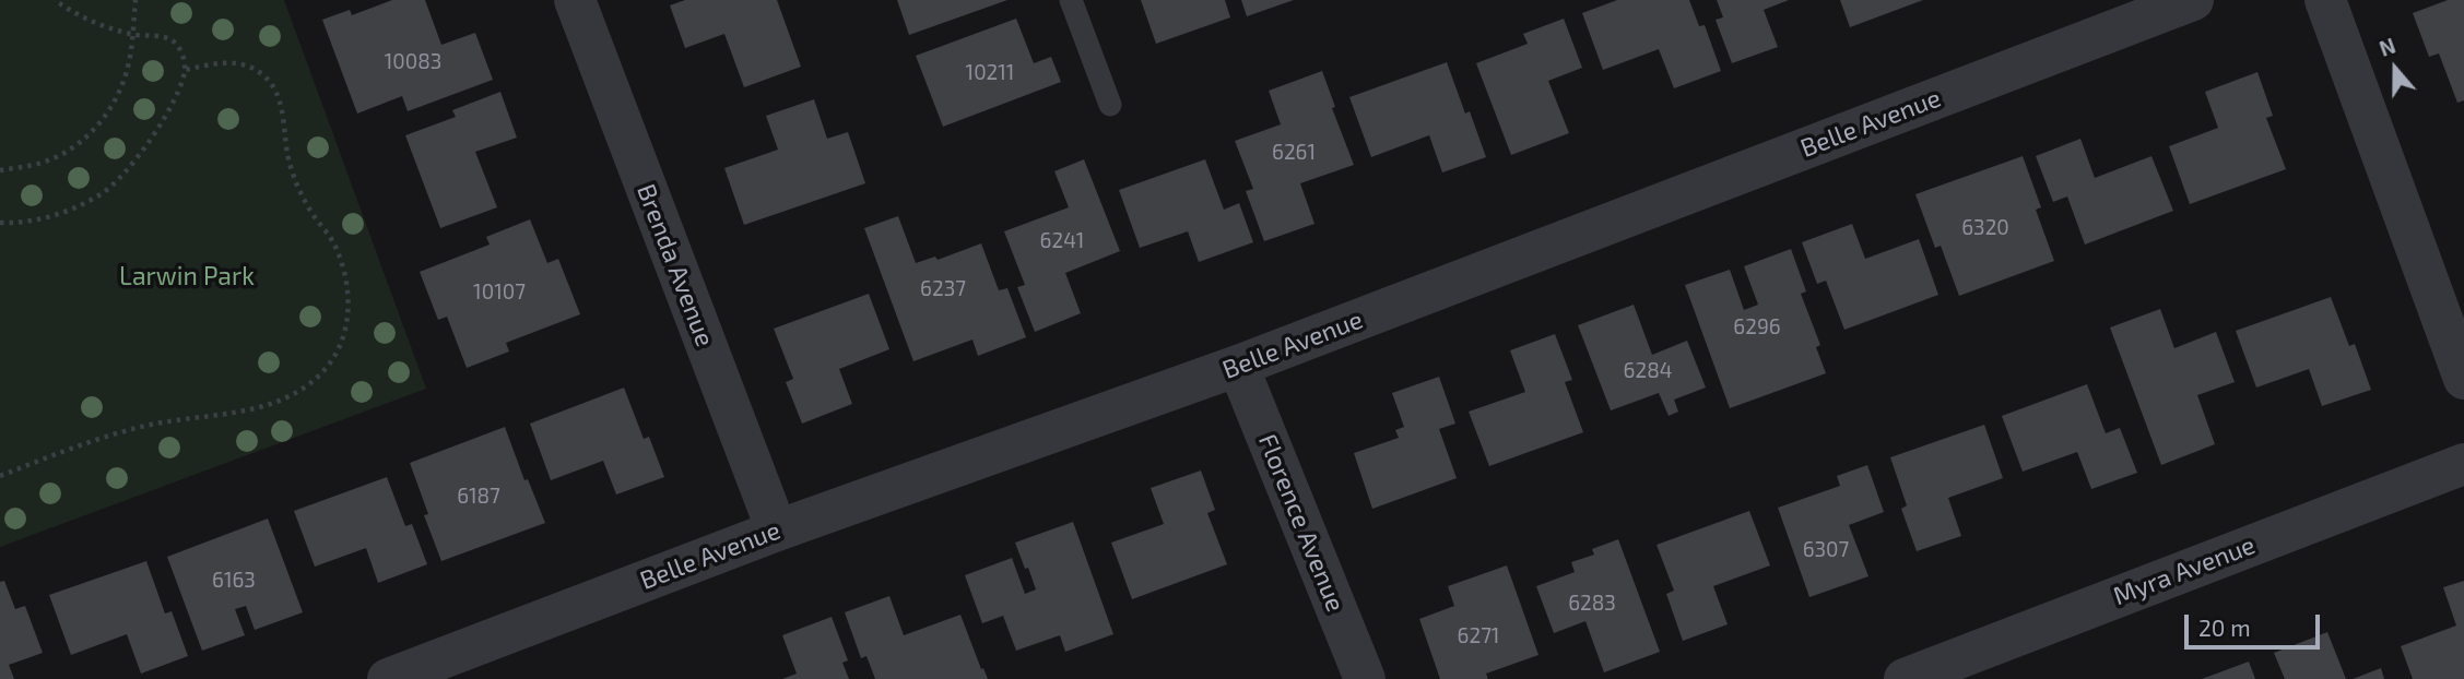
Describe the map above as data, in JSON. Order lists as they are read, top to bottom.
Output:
{
  "streets": {
    "street": [
      "Belle Avenue",
      "Brenda Avenue",
      "Florence Avenue",
      "Myra Avenue"
    ]
  },
  "crossings": [
    ["Belle Avenue", "Brenda Avenue"],
    ["Belle Avenue", "Florence Avenue"]
  ],
  "parks": ["Larwin Park"],
  "house_numbers": [
    "10083",
    "10211",
    "6261",
    "6320",
    "6241",
    "6237",
    "10107",
    "6296",
    "6284",
    "6187",
    "6307",
    "6163",
    "6283",
    "6271"
  ],
  "scale_bar": "20 m",
  "north": "top"
}
